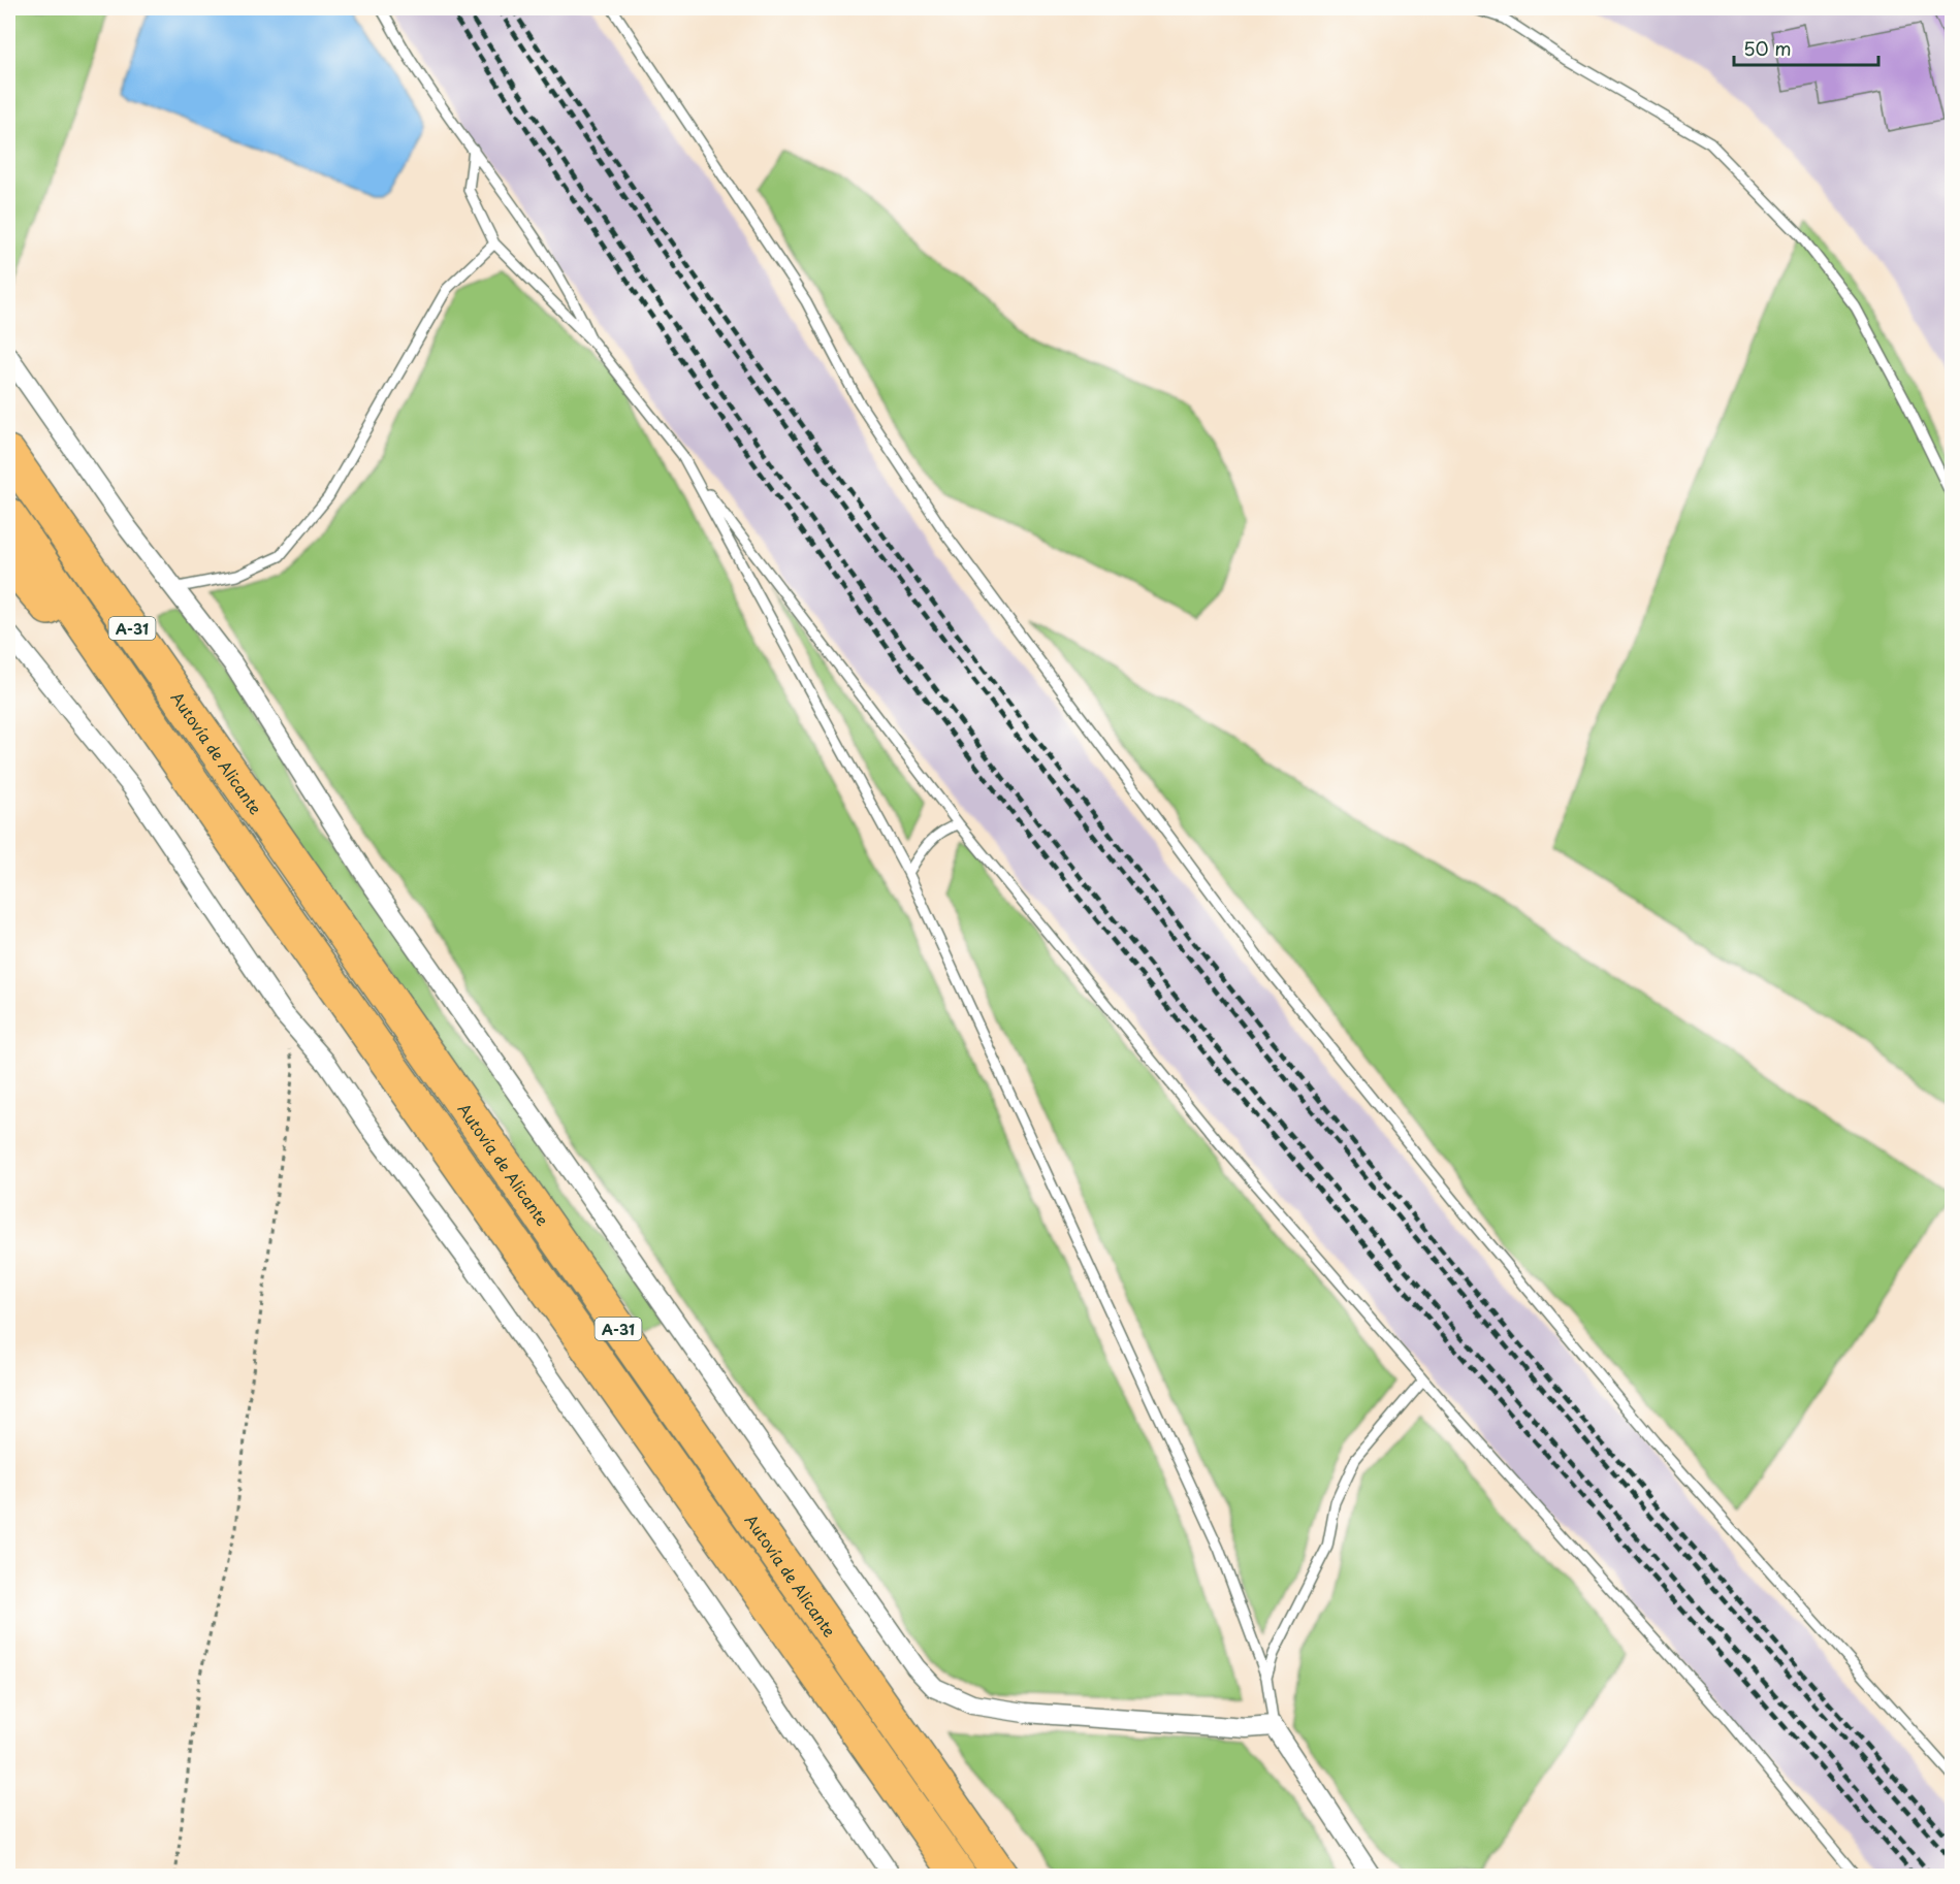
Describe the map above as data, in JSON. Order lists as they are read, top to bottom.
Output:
{
  "streets": {
    "highway": ["A-31", "Autovía de Alicante"]
  },
  "scale_bar": "50 m"
}
